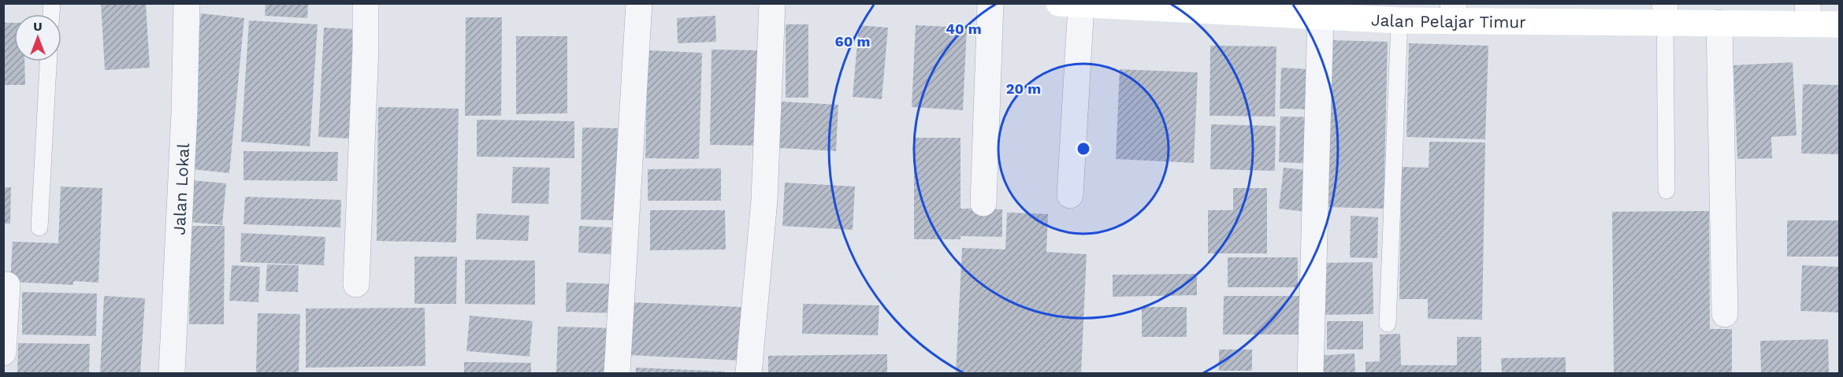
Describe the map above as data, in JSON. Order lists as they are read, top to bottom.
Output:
{
  "streets": {
    "street": ["Jalan Pelajar Timur", "Jalan Lokal"]
  },
  "north": "top",
  "rings": ["40 m", "60 m", "20 m"]
}
